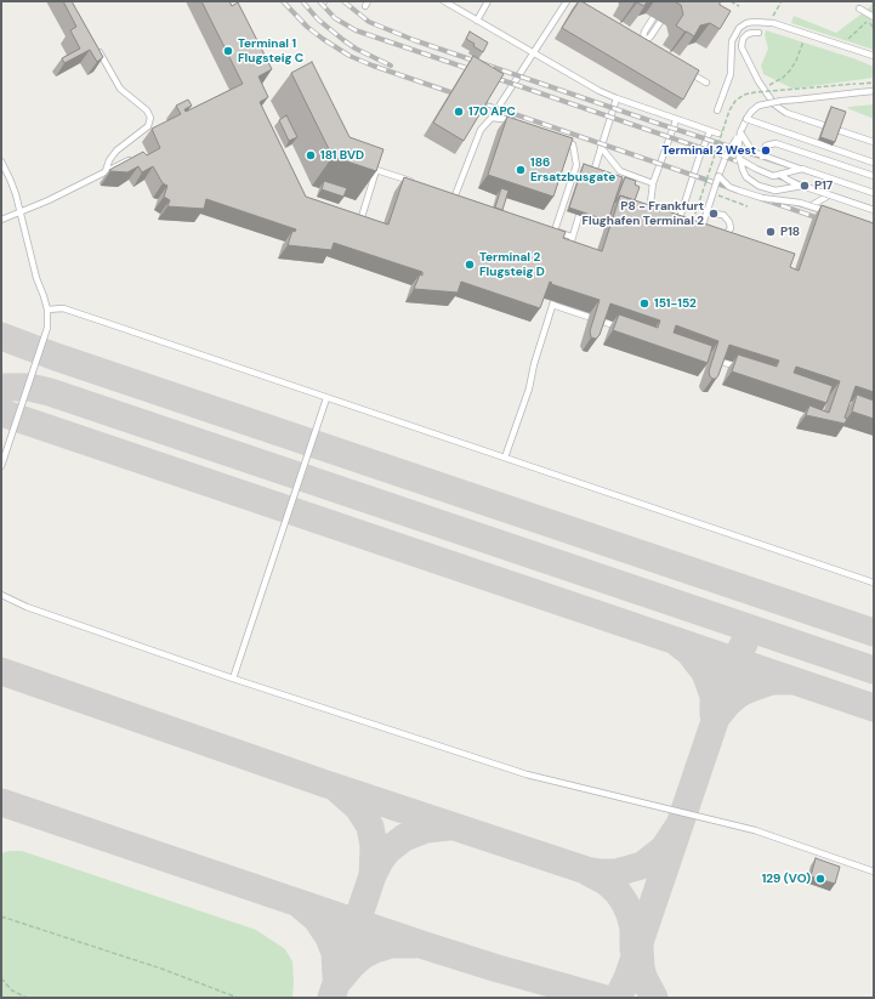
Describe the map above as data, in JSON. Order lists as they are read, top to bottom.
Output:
{
  "places": [
    "Terminal 1 Flugsteig C",
    "170 APC",
    "Terminal 2 West",
    "181 BVD",
    "186 Ersatzbusgate",
    "P17",
    "P8 - Frankfurt Flughafen Terminal 2",
    "P18",
    "Terminal 2 Flugsteig D",
    "151-152",
    "129 (VO)"
  ]
}
